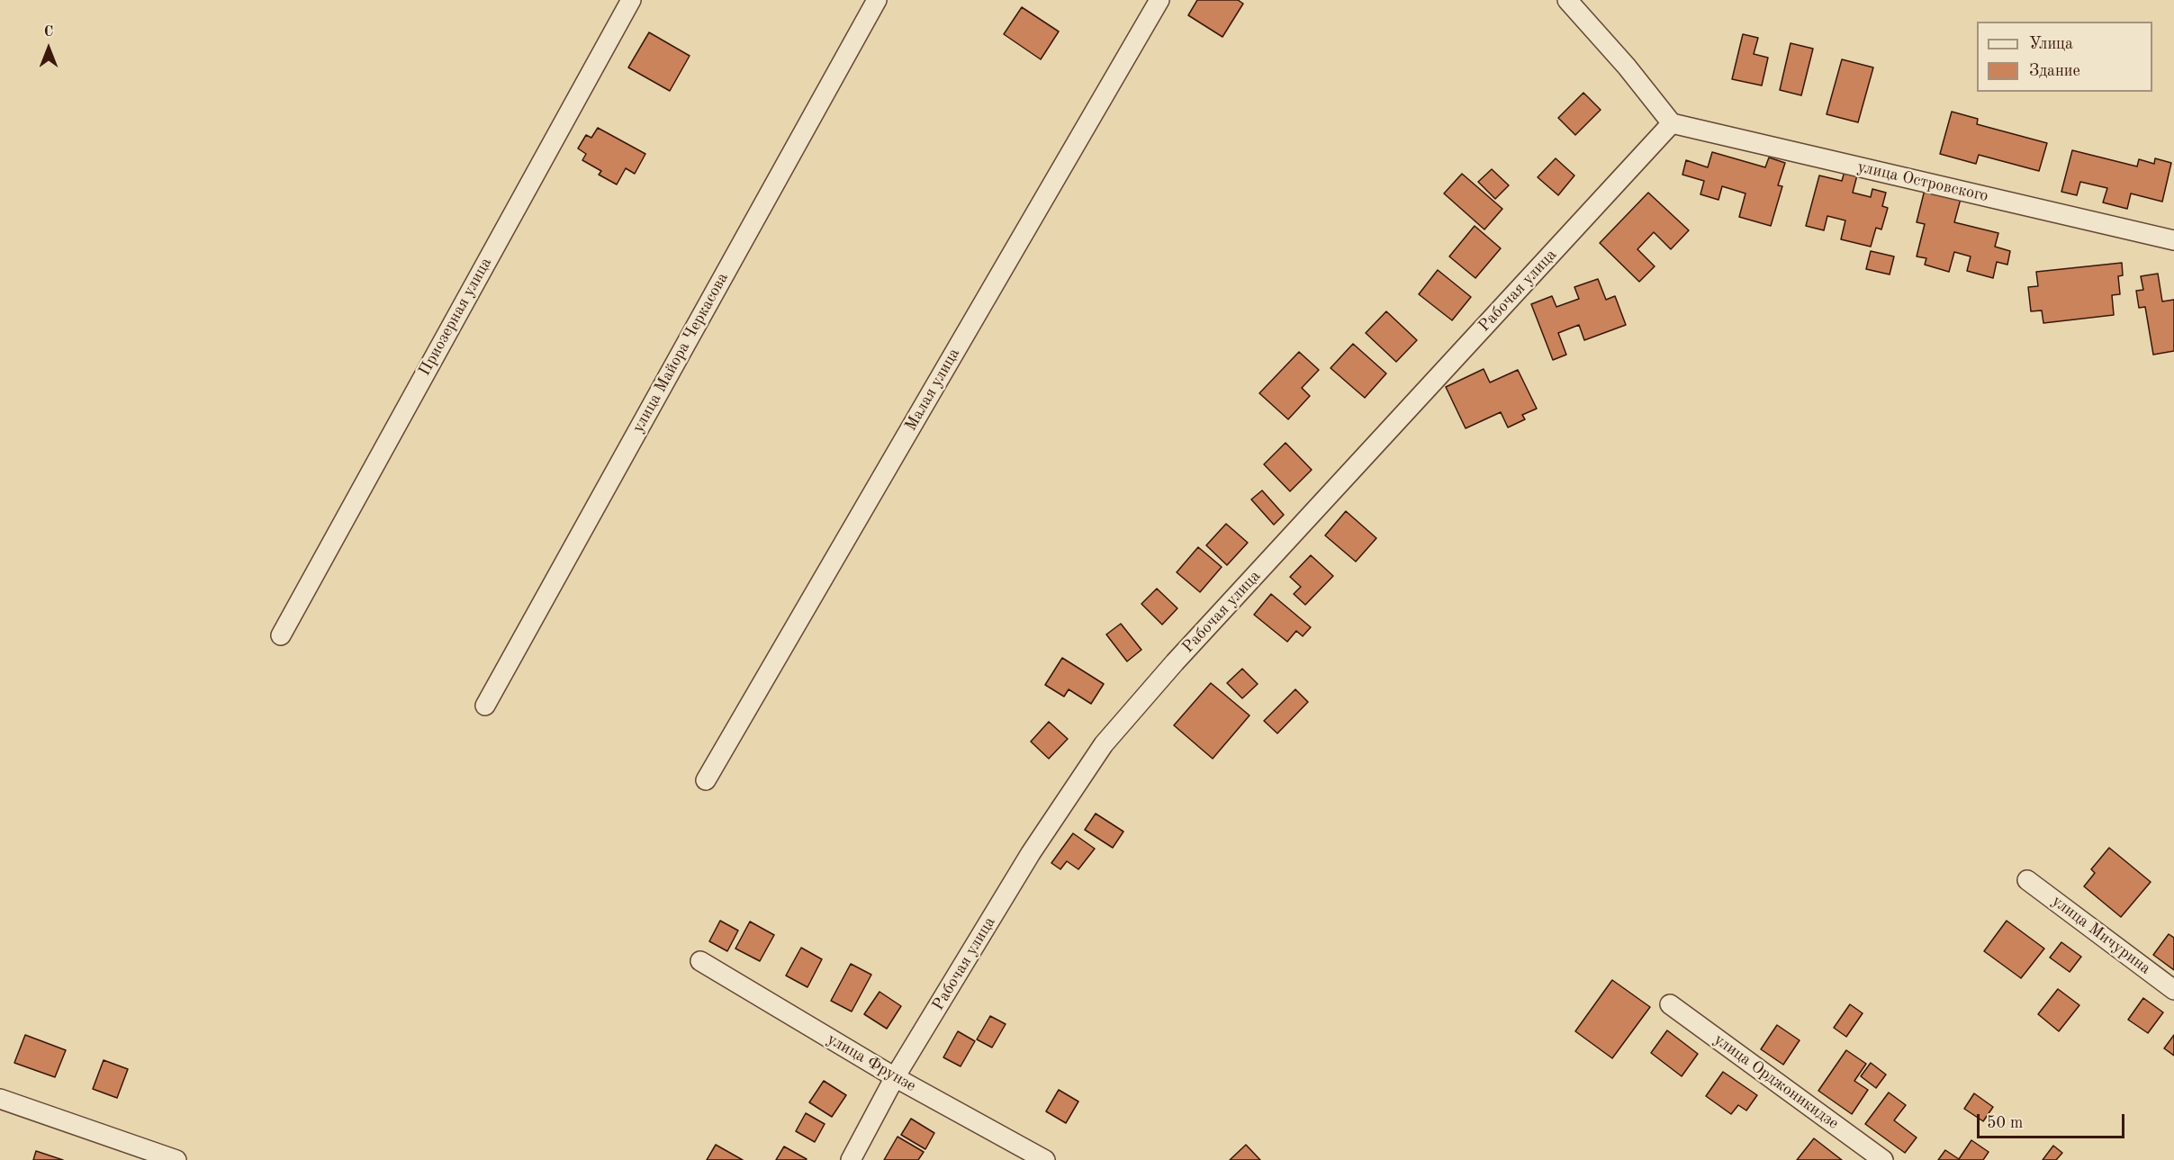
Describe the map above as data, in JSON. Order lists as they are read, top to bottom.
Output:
{
  "streets": {
    "street": [
      "улица Островского",
      "Рабочая улица",
      "Приозерная улица",
      "улица Майора Черкасова",
      "Малая улица",
      "улица Мичурина",
      "улица Фрунзе",
      "улица Орджоникидзе"
    ]
  },
  "crossings": [
    ["улица Островского", "Рабочая улица"],
    ["Рабочая улица", "улица Фрунзе"]
  ],
  "legend": ["Улица", "Здание"],
  "scale_bar": "50 m",
  "north": "top"
}
